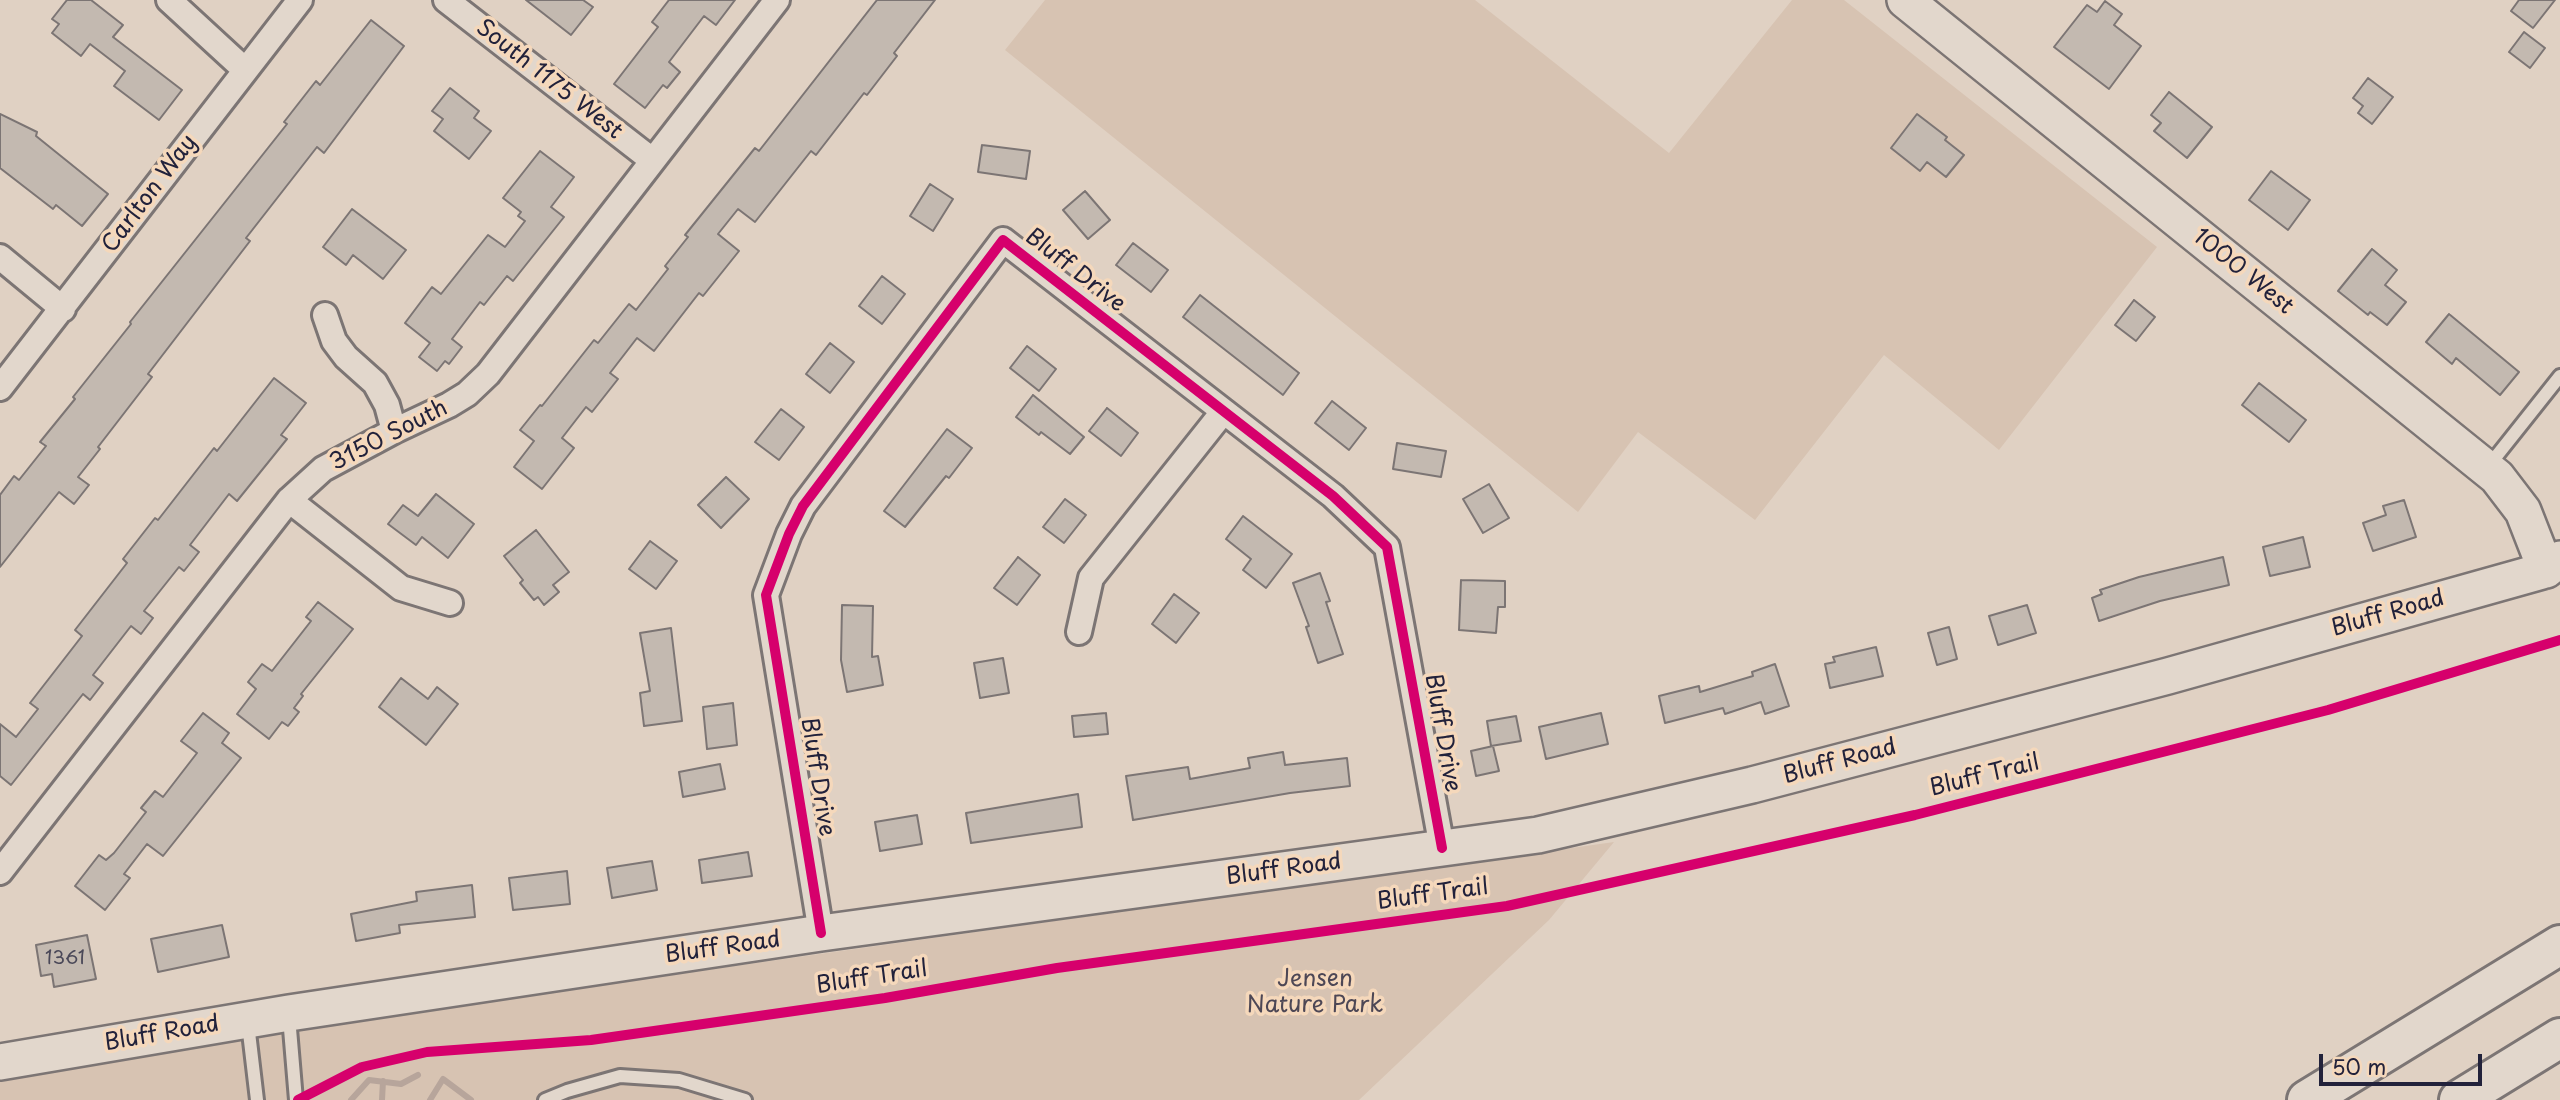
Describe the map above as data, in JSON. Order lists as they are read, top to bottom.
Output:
{
  "streets": {
    "main road": ["1000 West", "Bluff Road"],
    "street": [
      "South 1175 West",
      "Carlton Way",
      "Bluff Drive",
      "3150 South"
    ],
    "cycle path": ["Bluff Trail"]
  },
  "crossings": [
    ["South 1175 West", "3150 South"],
    ["Bluff Drive", "Bluff Road"],
    ["1000 West", "Bluff Road"]
  ],
  "parks": ["Jensen Nature Park"],
  "house_numbers": ["1361"],
  "scale_bar": "50 m"
}
